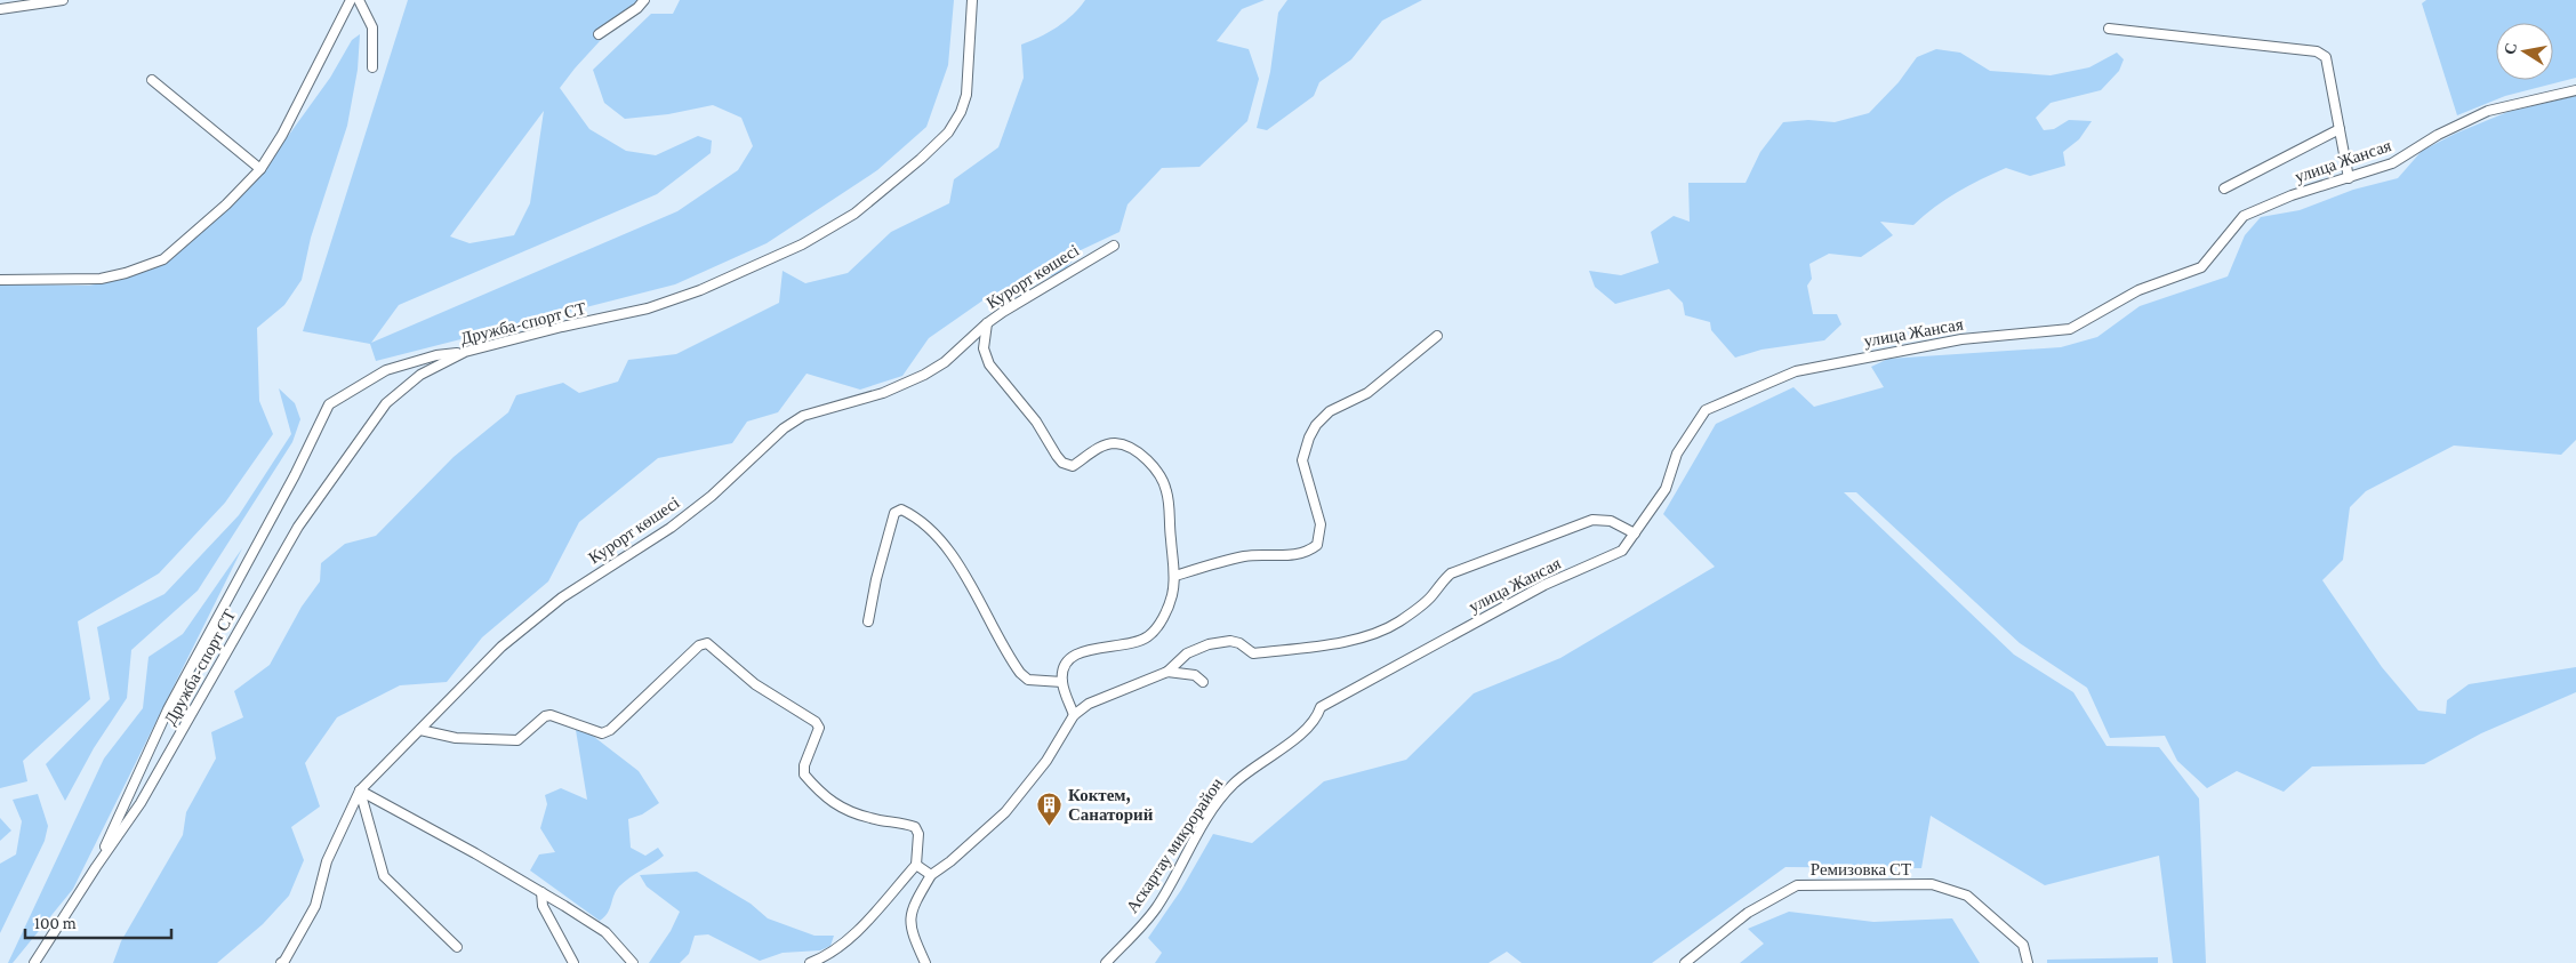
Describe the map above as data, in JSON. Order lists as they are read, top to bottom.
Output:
{
  "streets": {
    "street": [
      "улица Жансая",
      "Курорт көшесі",
      "Дружба-спорт СТ",
      "Аскартау микрорайон",
      "Ремизовка СТ"
    ]
  },
  "crossings": [
    ["улица Жансая", "Аскартау микрорайон"]
  ],
  "places": {
    "building": ["Коктем, Санаторий"]
  },
  "scale_bar": "100 m",
  "north": "left"
}
